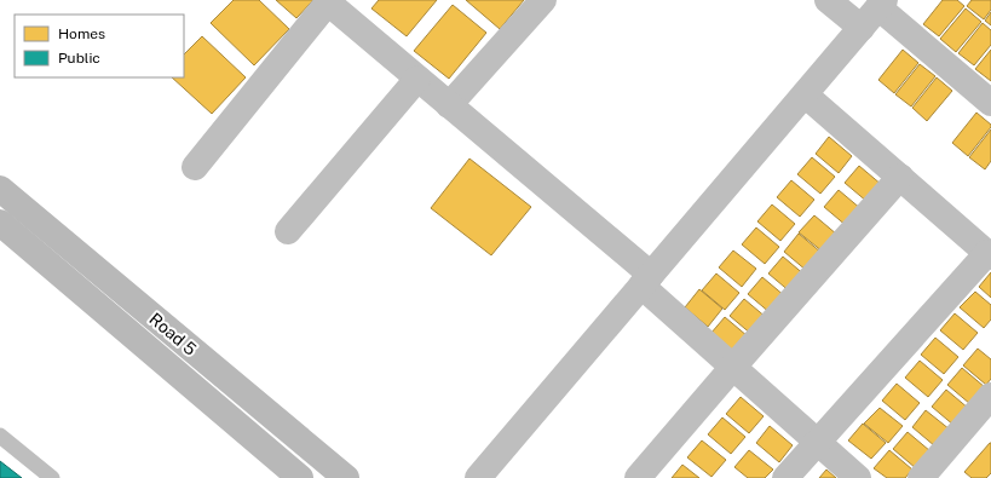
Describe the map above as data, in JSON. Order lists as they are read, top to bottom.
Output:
{
  "streets": {
    "street": ["Road 5"]
  },
  "legend": ["Homes", "Public"]
}
